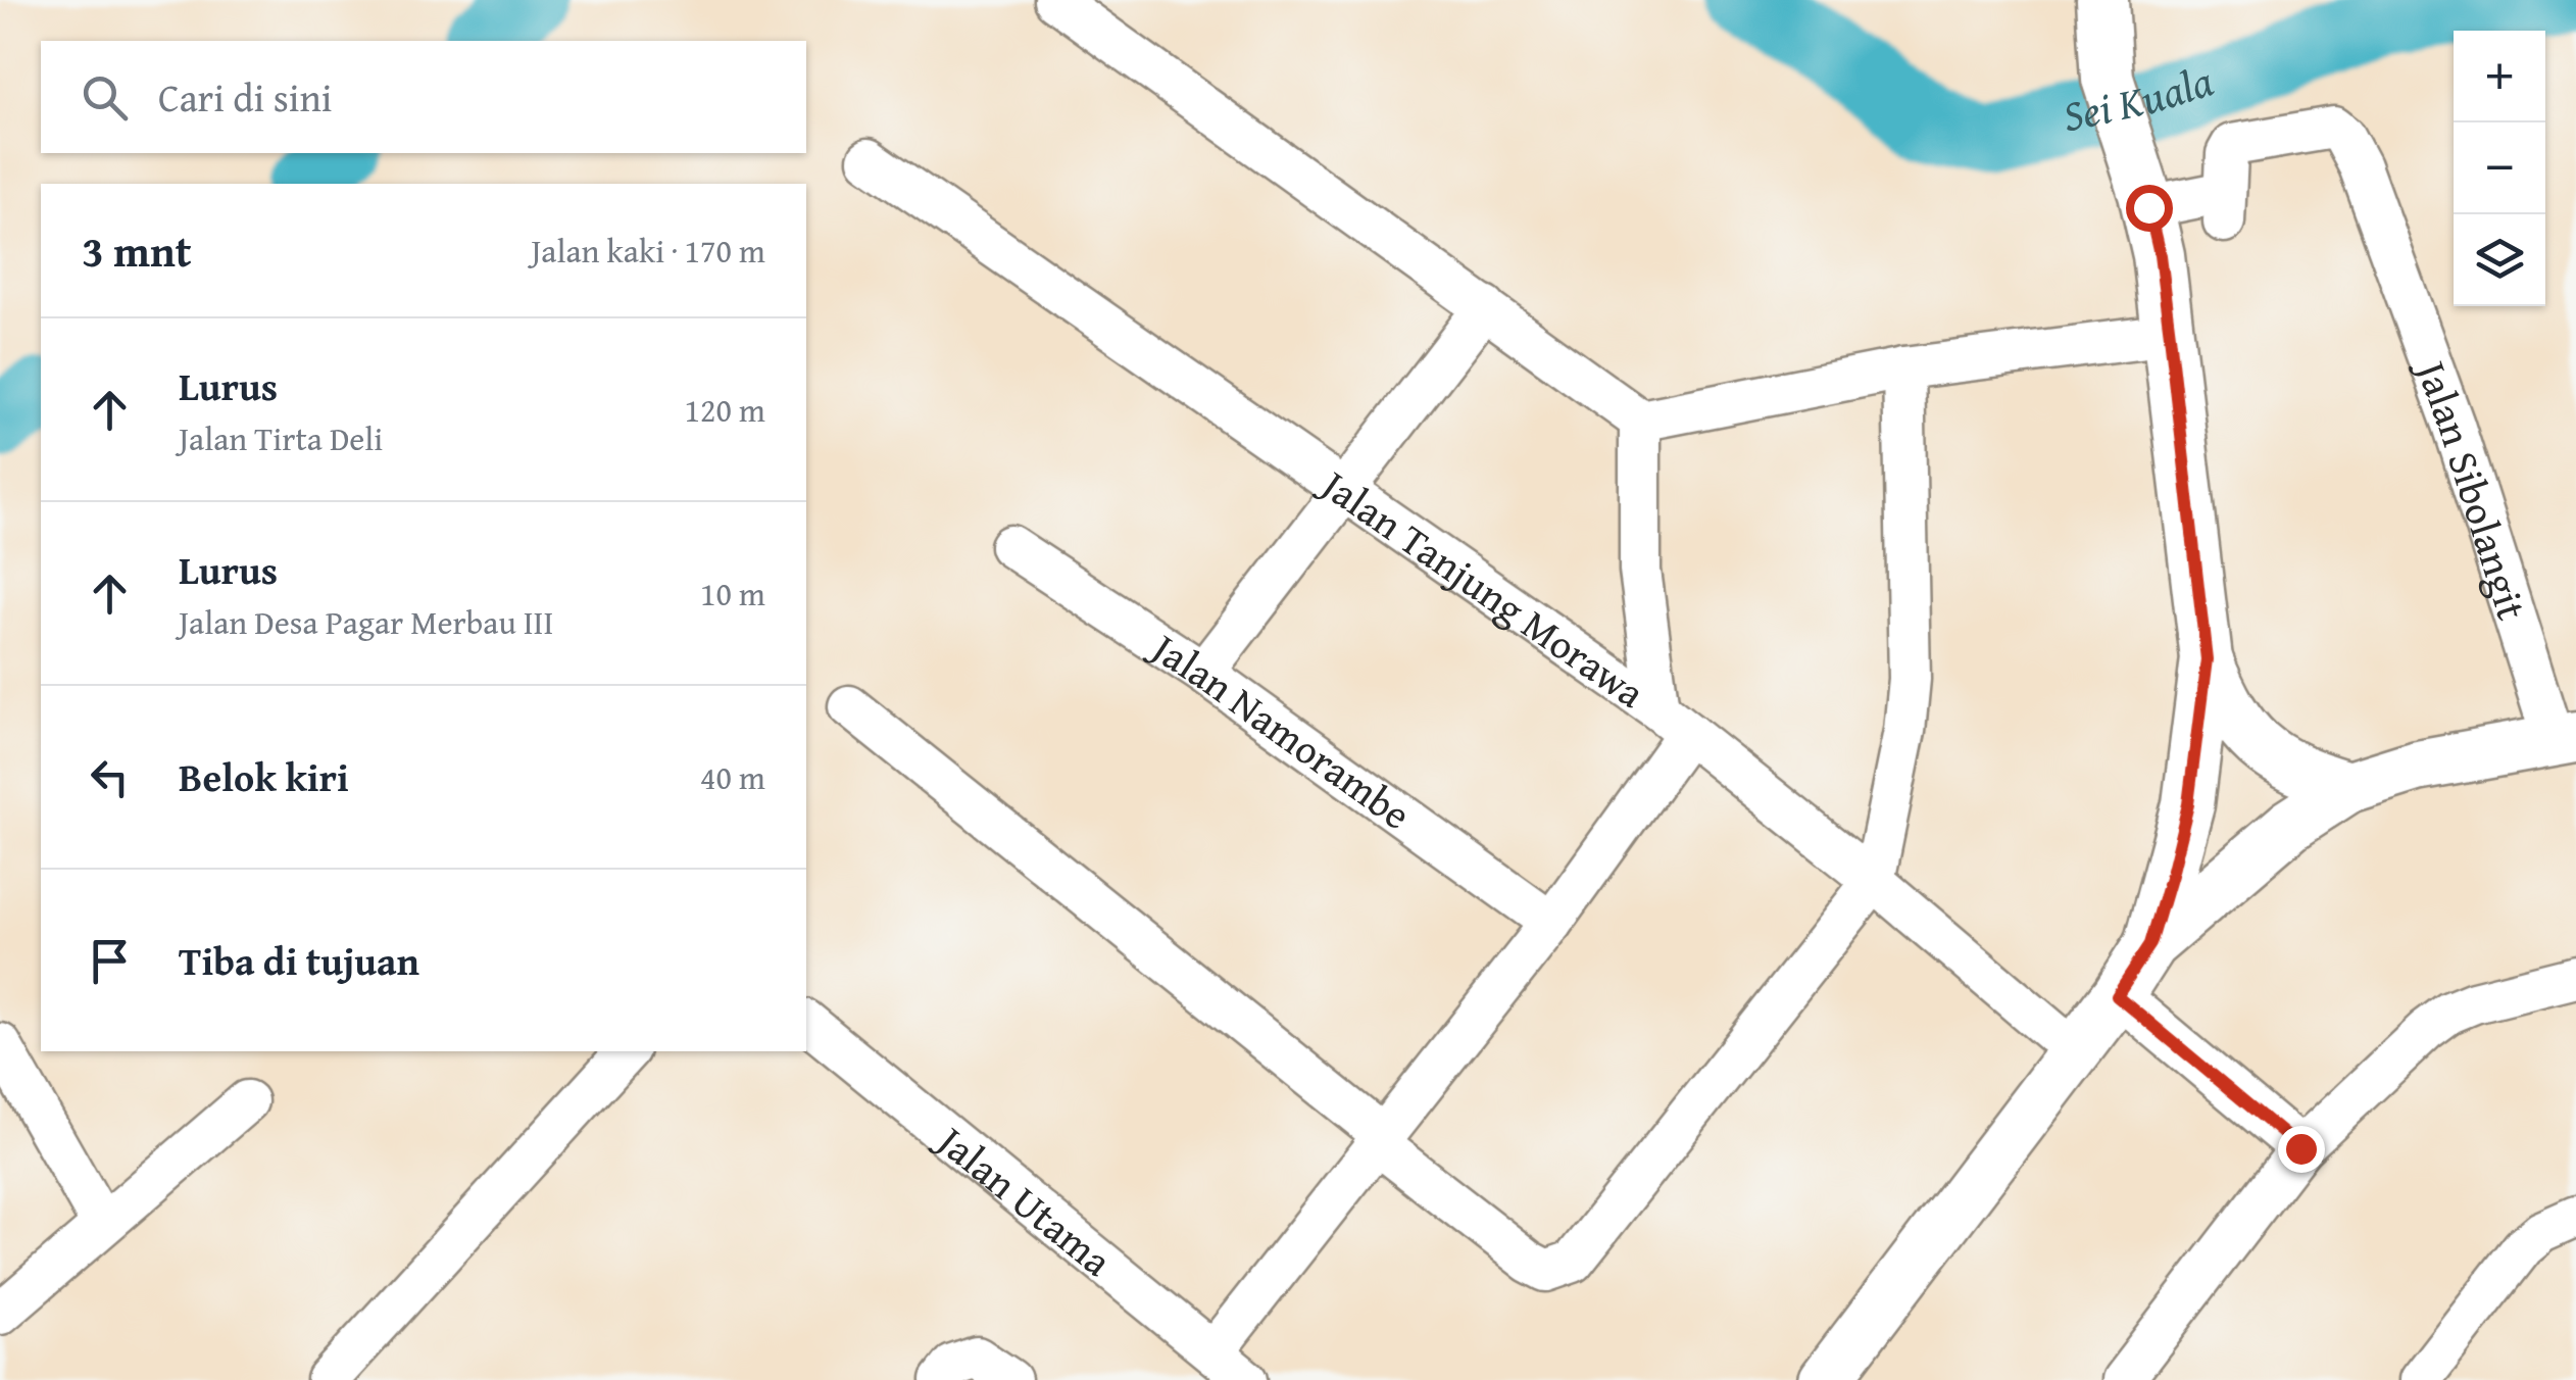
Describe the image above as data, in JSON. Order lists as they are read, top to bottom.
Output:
{
  "streets": {
    "street": [
      "Jalan Sibolangit",
      "Jalan Tanjung Morawa",
      "Jalan Namorambe",
      "Jalan Utama"
    ]
  },
  "water": ["Sei Kuala"],
  "page": {
    "map_buttons": ["+", "−"],
    "search": "Cari di sini",
    "heading": ["3 mnt", "Jalan kaki · 170 m"],
    "list": [
      ["Lurus", "Jalan Tirta Deli", "120 m"],
      ["Lurus", "Jalan Desa Pagar Merbau III", "10 m"],
      ["Belok kiri", "40 m"],
      "Tiba di tujuan"
    ]
  }
}
